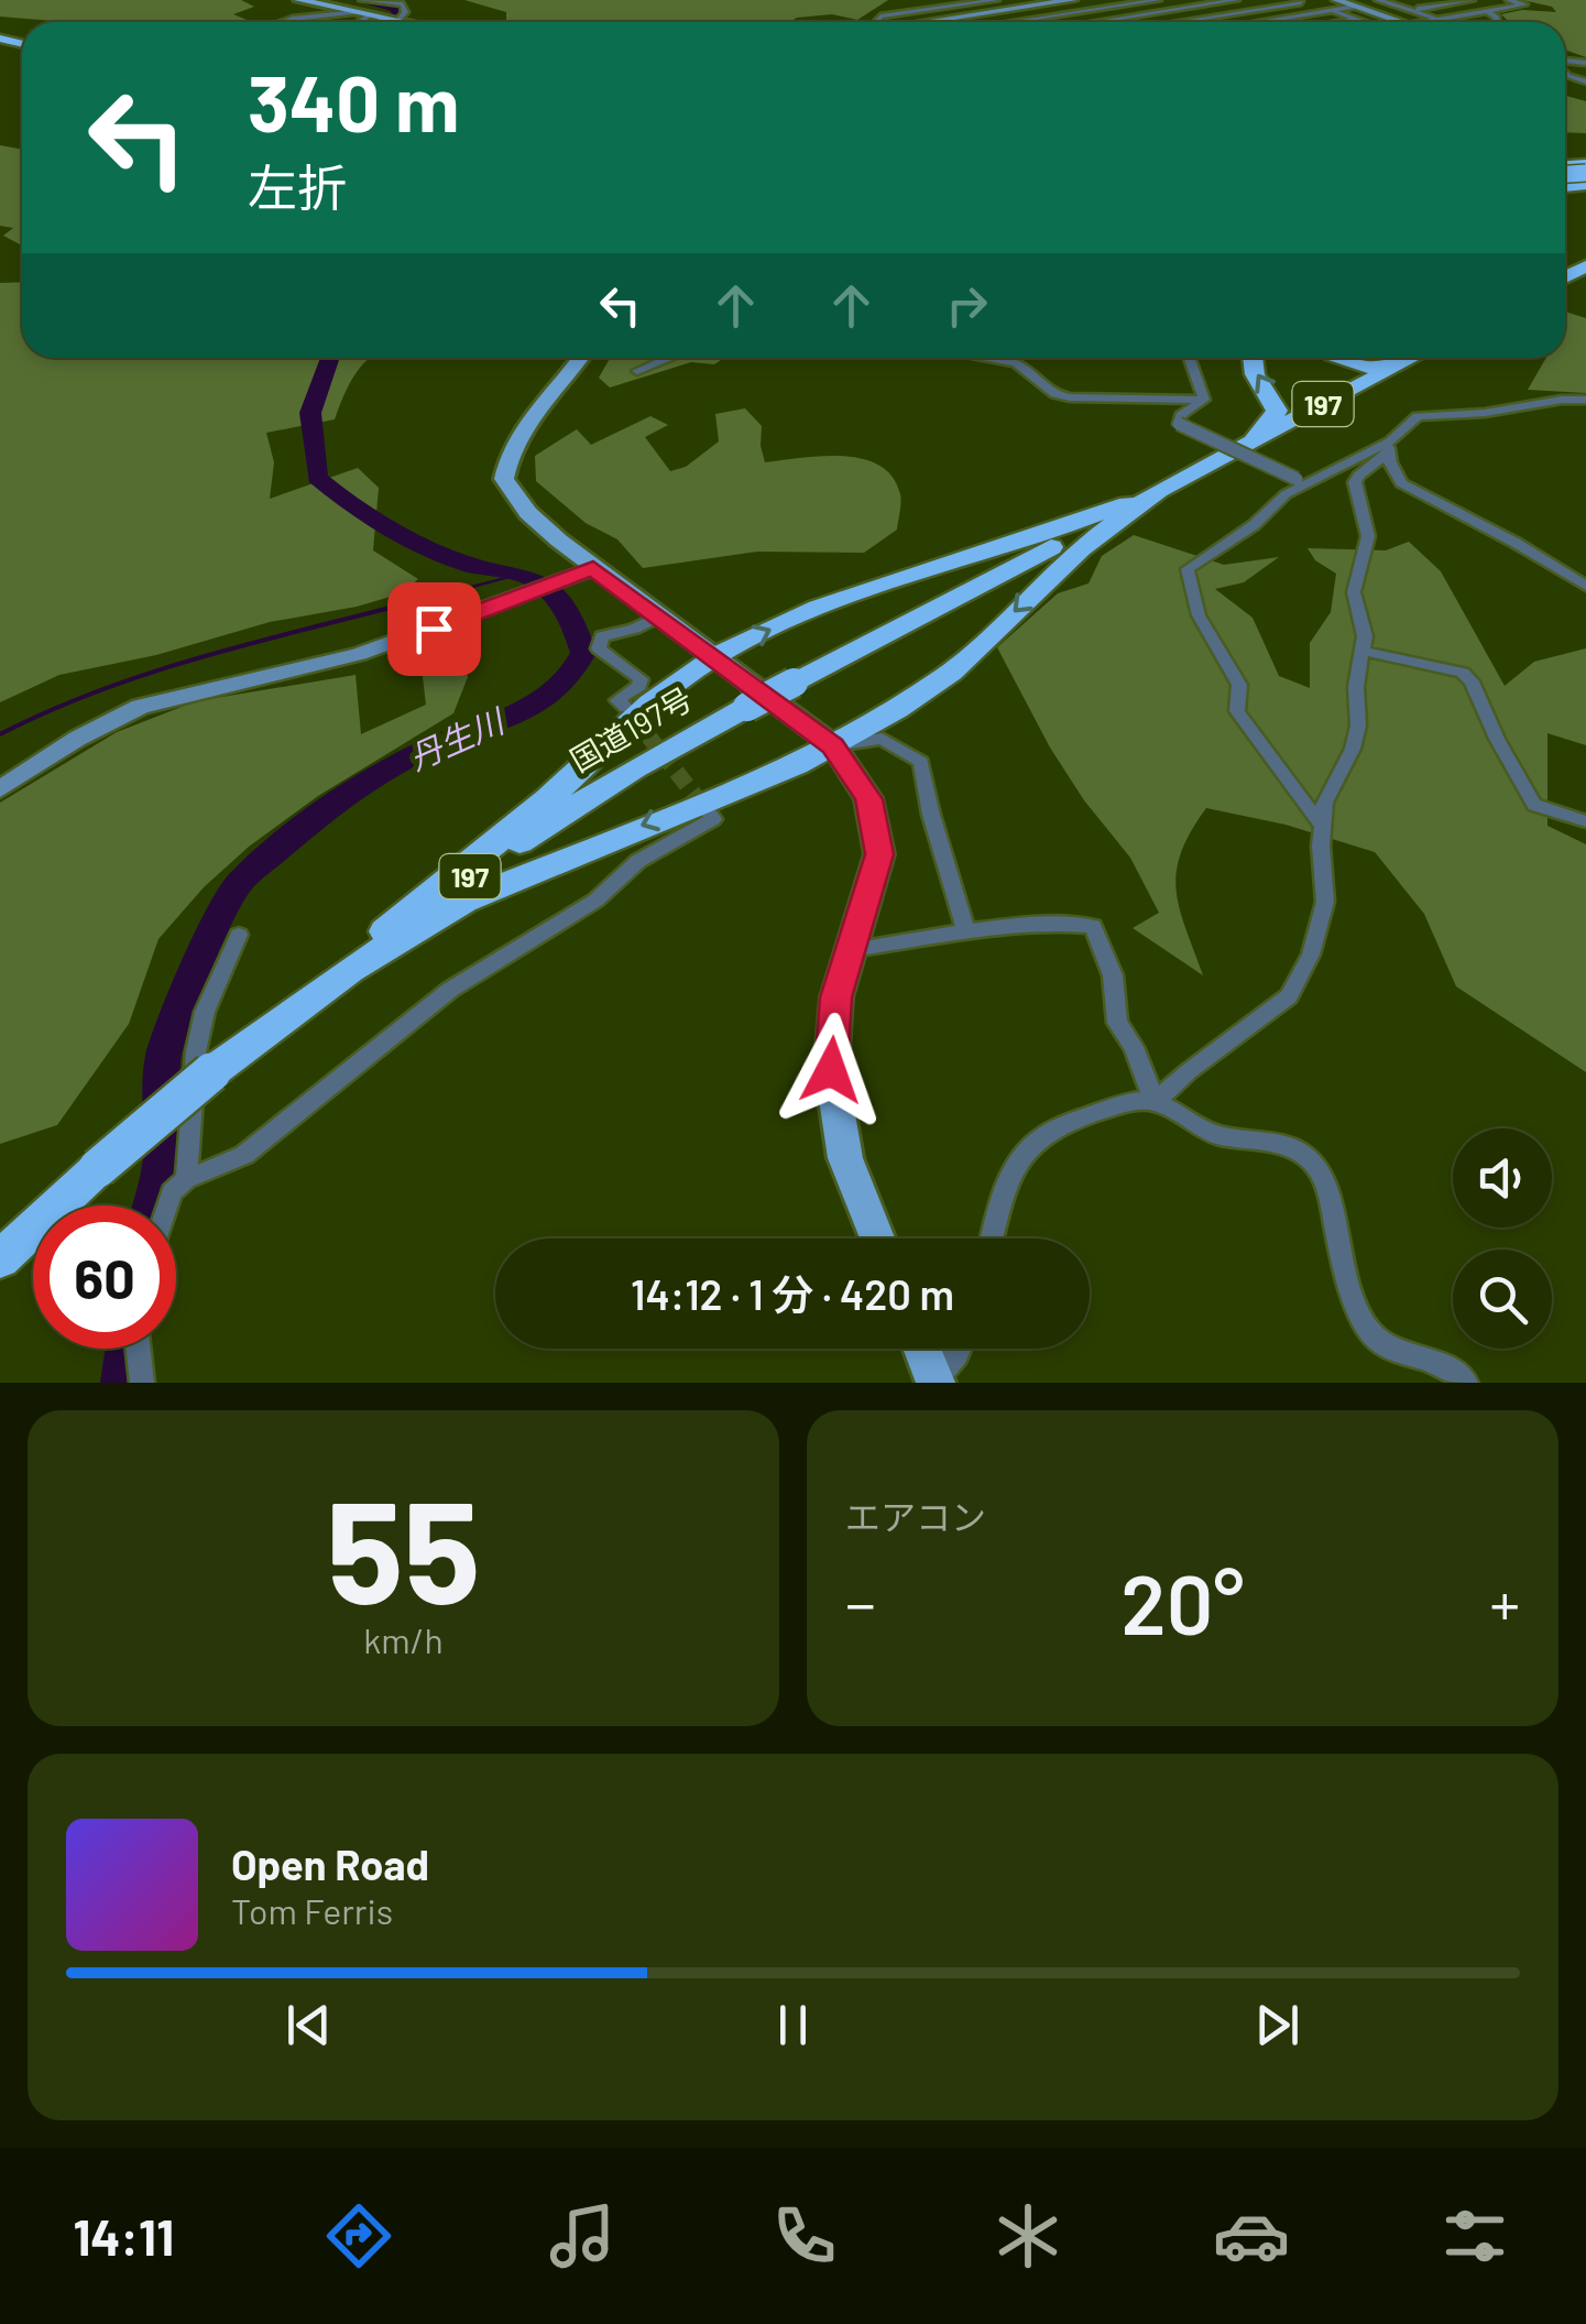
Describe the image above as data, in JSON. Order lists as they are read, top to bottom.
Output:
{
  "streets": {
    "highway": ["197", "国道197号"]
  },
  "water": ["丹生川"],
  "page": {
    "turn": ["340 m", "左折"],
    "limit": "60",
    "trip": "14:12 · 1 分 · 420 m",
    "tile": [
      ["55", "km/h"],
      "エアコン"
    ],
    "heat": ["−", "20°", "+"],
    "song": ["Open Road", "Tom Ferris"],
    "tabs": "14:11"
  }
}
